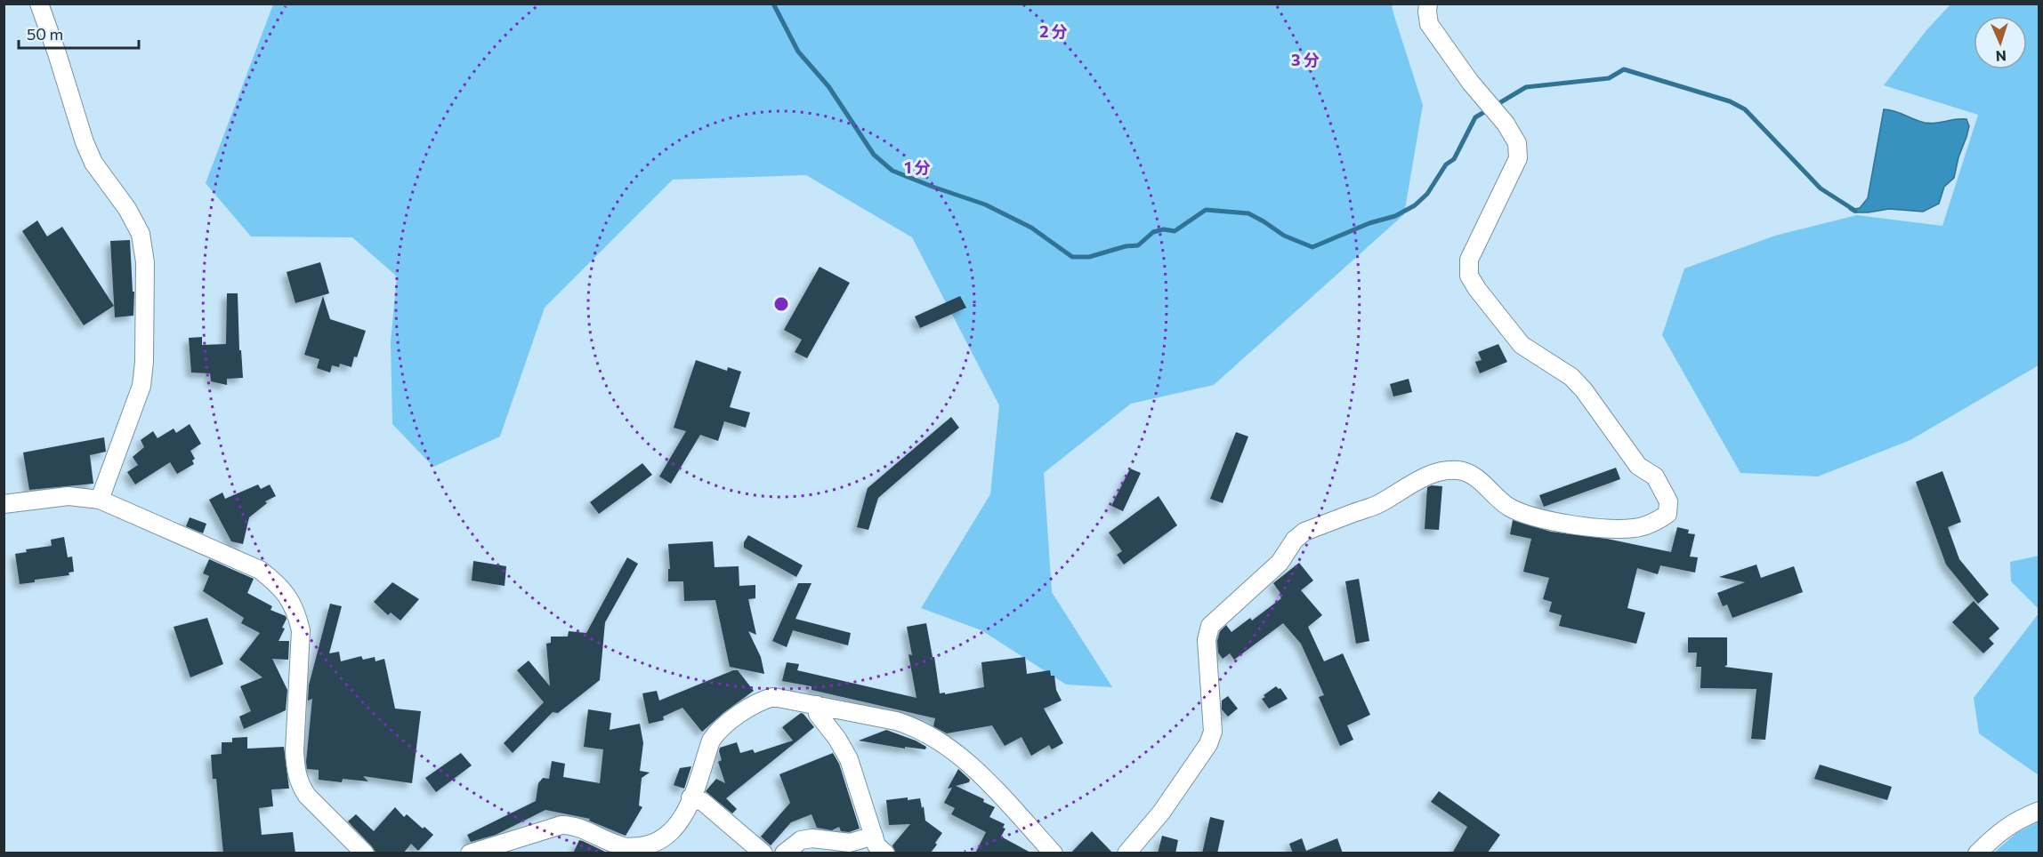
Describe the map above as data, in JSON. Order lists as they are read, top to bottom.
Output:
{
  "scale_bar": "50 m",
  "north": "bottom",
  "rings": ["2 分", "3 分", "1 分"]
}
